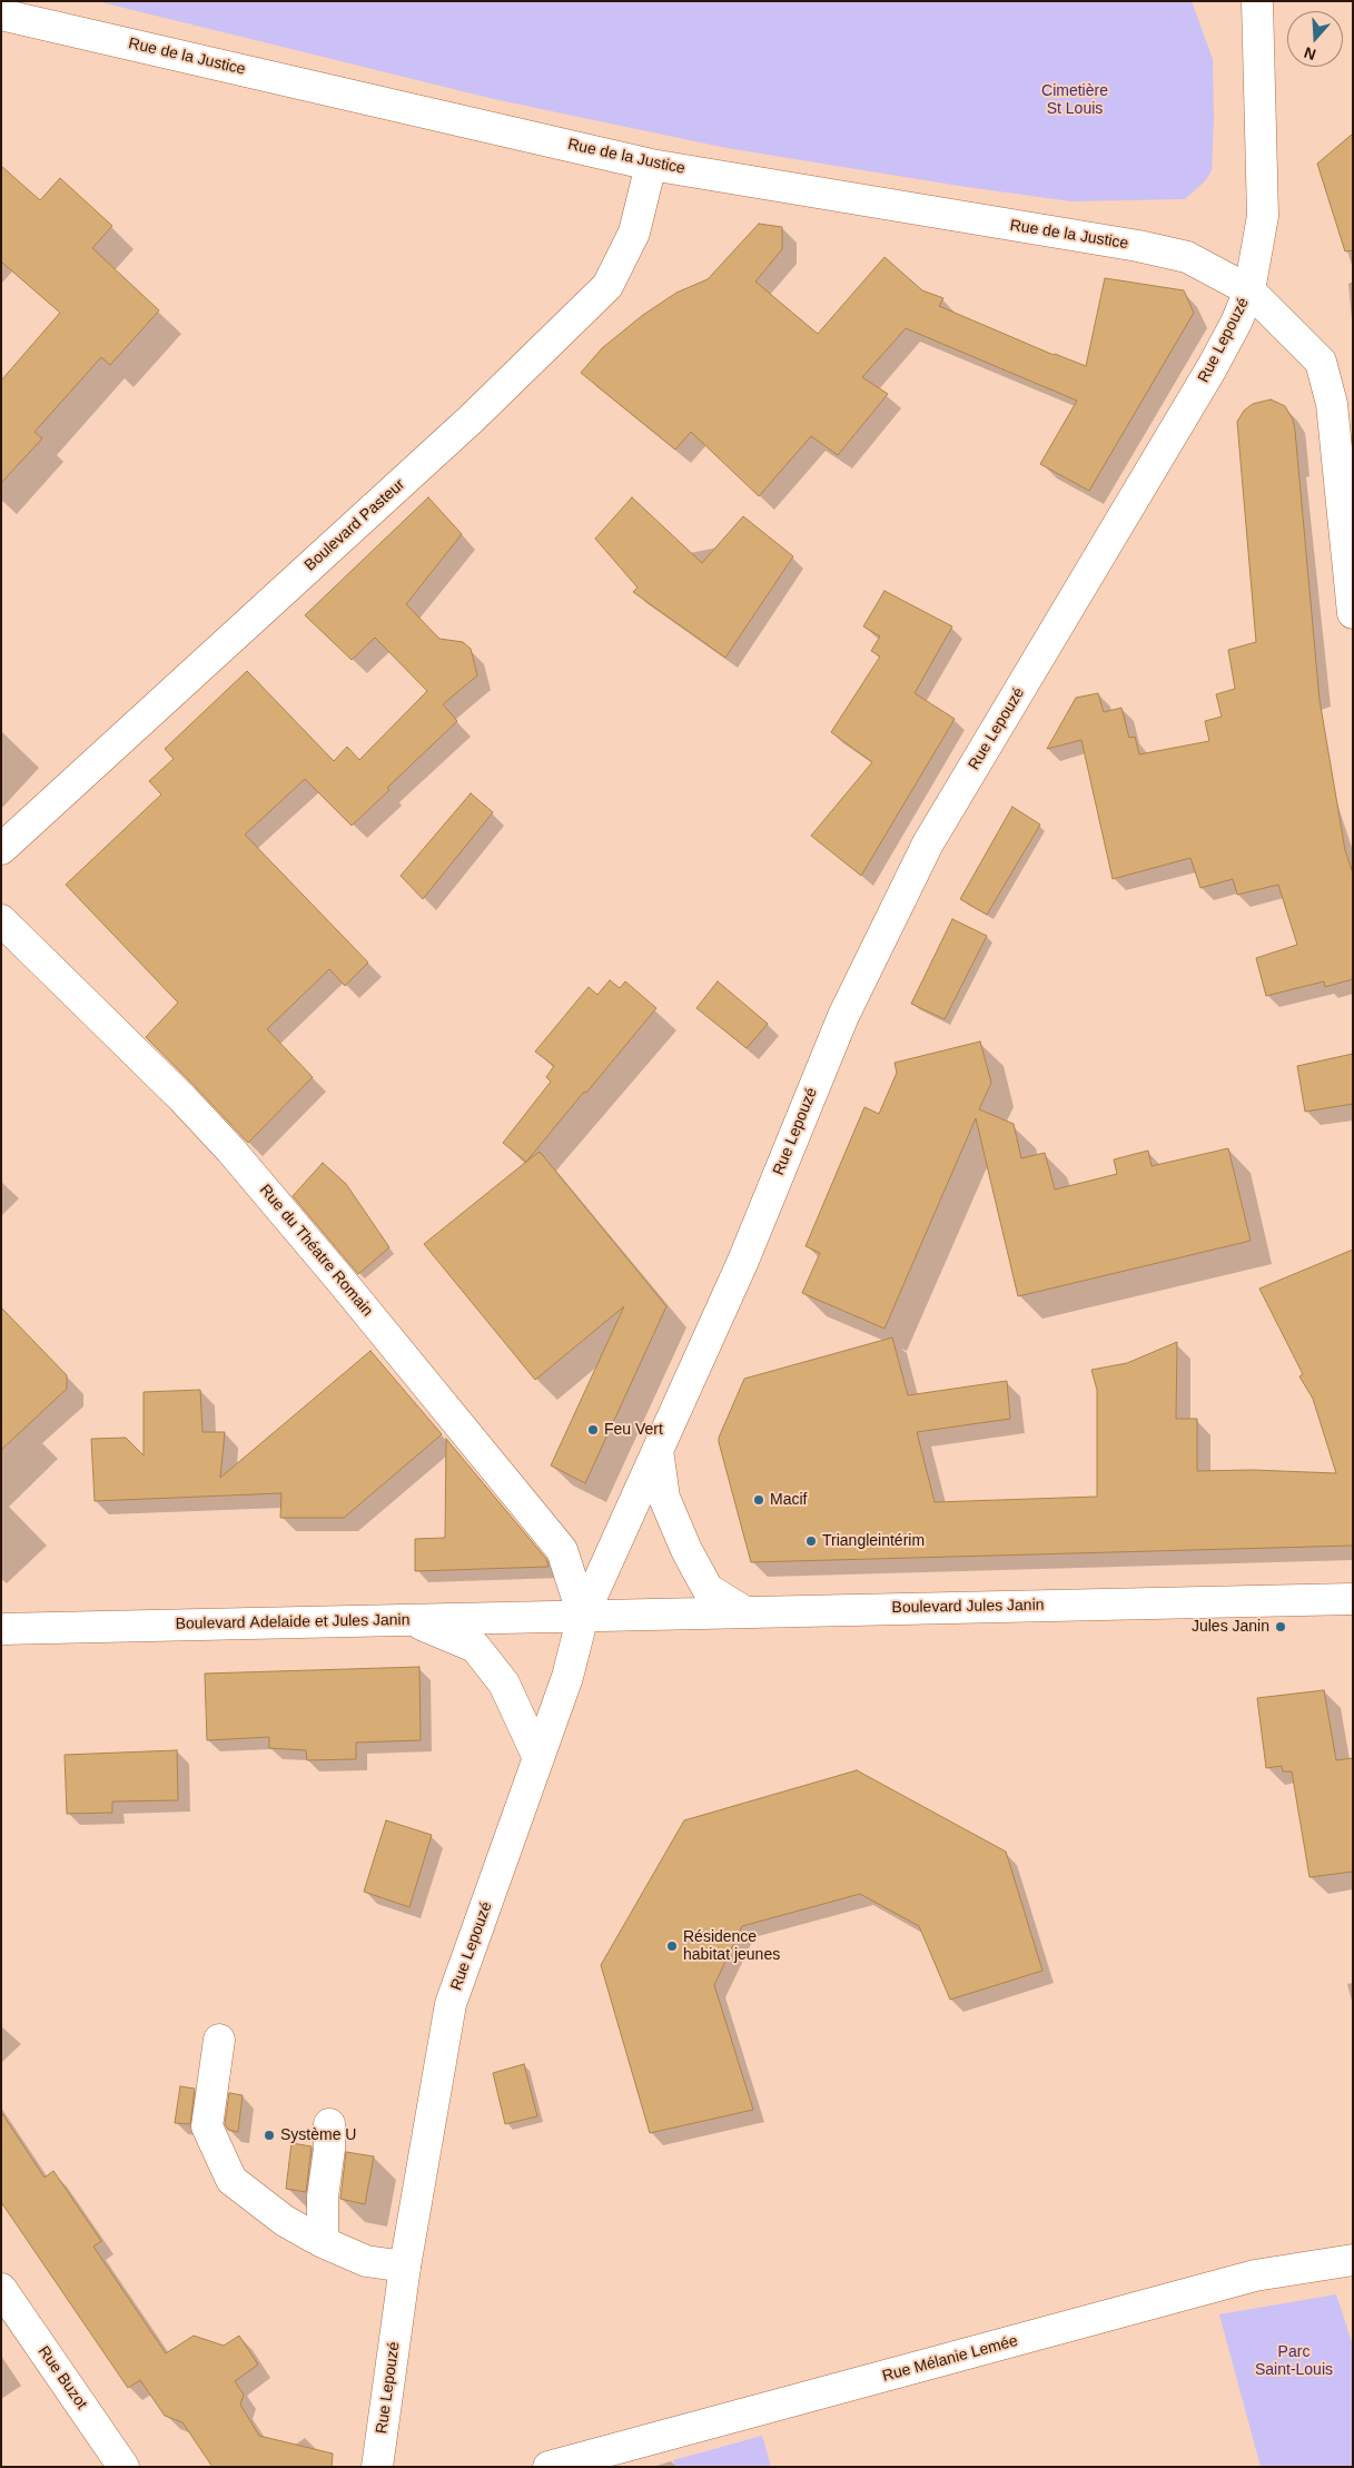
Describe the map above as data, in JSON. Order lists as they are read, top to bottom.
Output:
{
  "streets": {
    "street": [
      "Rue de la Justice",
      "Rue Lepouzé",
      "Boulevard Pasteur",
      "Rue du Théatre Romain",
      "Boulevard Jules Janin",
      "Boulevard Adelaide et Jules Janin",
      "Rue Mélanie Lemée",
      "Rue Buzot"
    ]
  },
  "crossings": [
    ["Rue de la Justice", "Rue Lepouzé"],
    ["Rue de la Justice", "Boulevard Pasteur"],
    ["Rue Lepouzé", "Rue du Théatre Romain"],
    ["Rue Lepouzé", "Boulevard Jules Janin"],
    ["Rue Lepouzé", "Boulevard Adelaide et Jules Janin"],
    ["Rue du Théatre Romain", "Boulevard Jules Janin"],
    ["Rue du Théatre Romain", "Boulevard Adelaide et Jules Janin"],
    ["Boulevard Jules Janin", "Boulevard Adelaide et Jules Janin"]
  ],
  "parks": ["Cimetière St Louis", "Parc Saint-Louis"],
  "places": [
    "Feu Vert",
    "Macif",
    "Triangleintérim",
    "Jules Janin",
    "Résidence habitat jeunes",
    "Système U"
  ],
  "north": "bottom"
}
